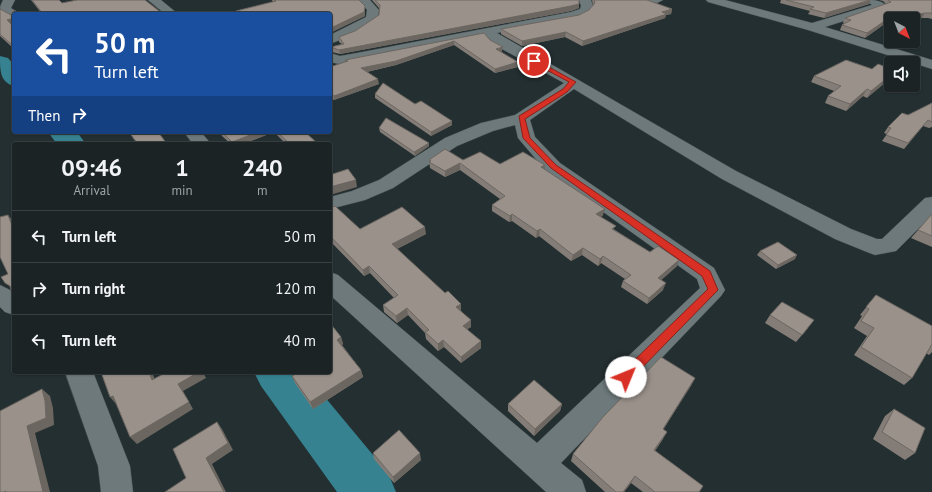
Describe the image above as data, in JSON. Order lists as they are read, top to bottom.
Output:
{
  "north": "bottom right",
  "page": {
    "turn": ["50 m", "Turn left"],
    "then": "Then",
    "eta": [
      "09:46",
      "Arrival",
      "1",
      "min",
      "240",
      "m"
    ],
    "list": [
      {
        "name": "Turn left",
        "value": "50 m"
      },
      {
        "name": "Turn right",
        "value": "120 m"
      },
      {
        "name": "Turn left",
        "value": "40 m"
      }
    ]
  }
}
